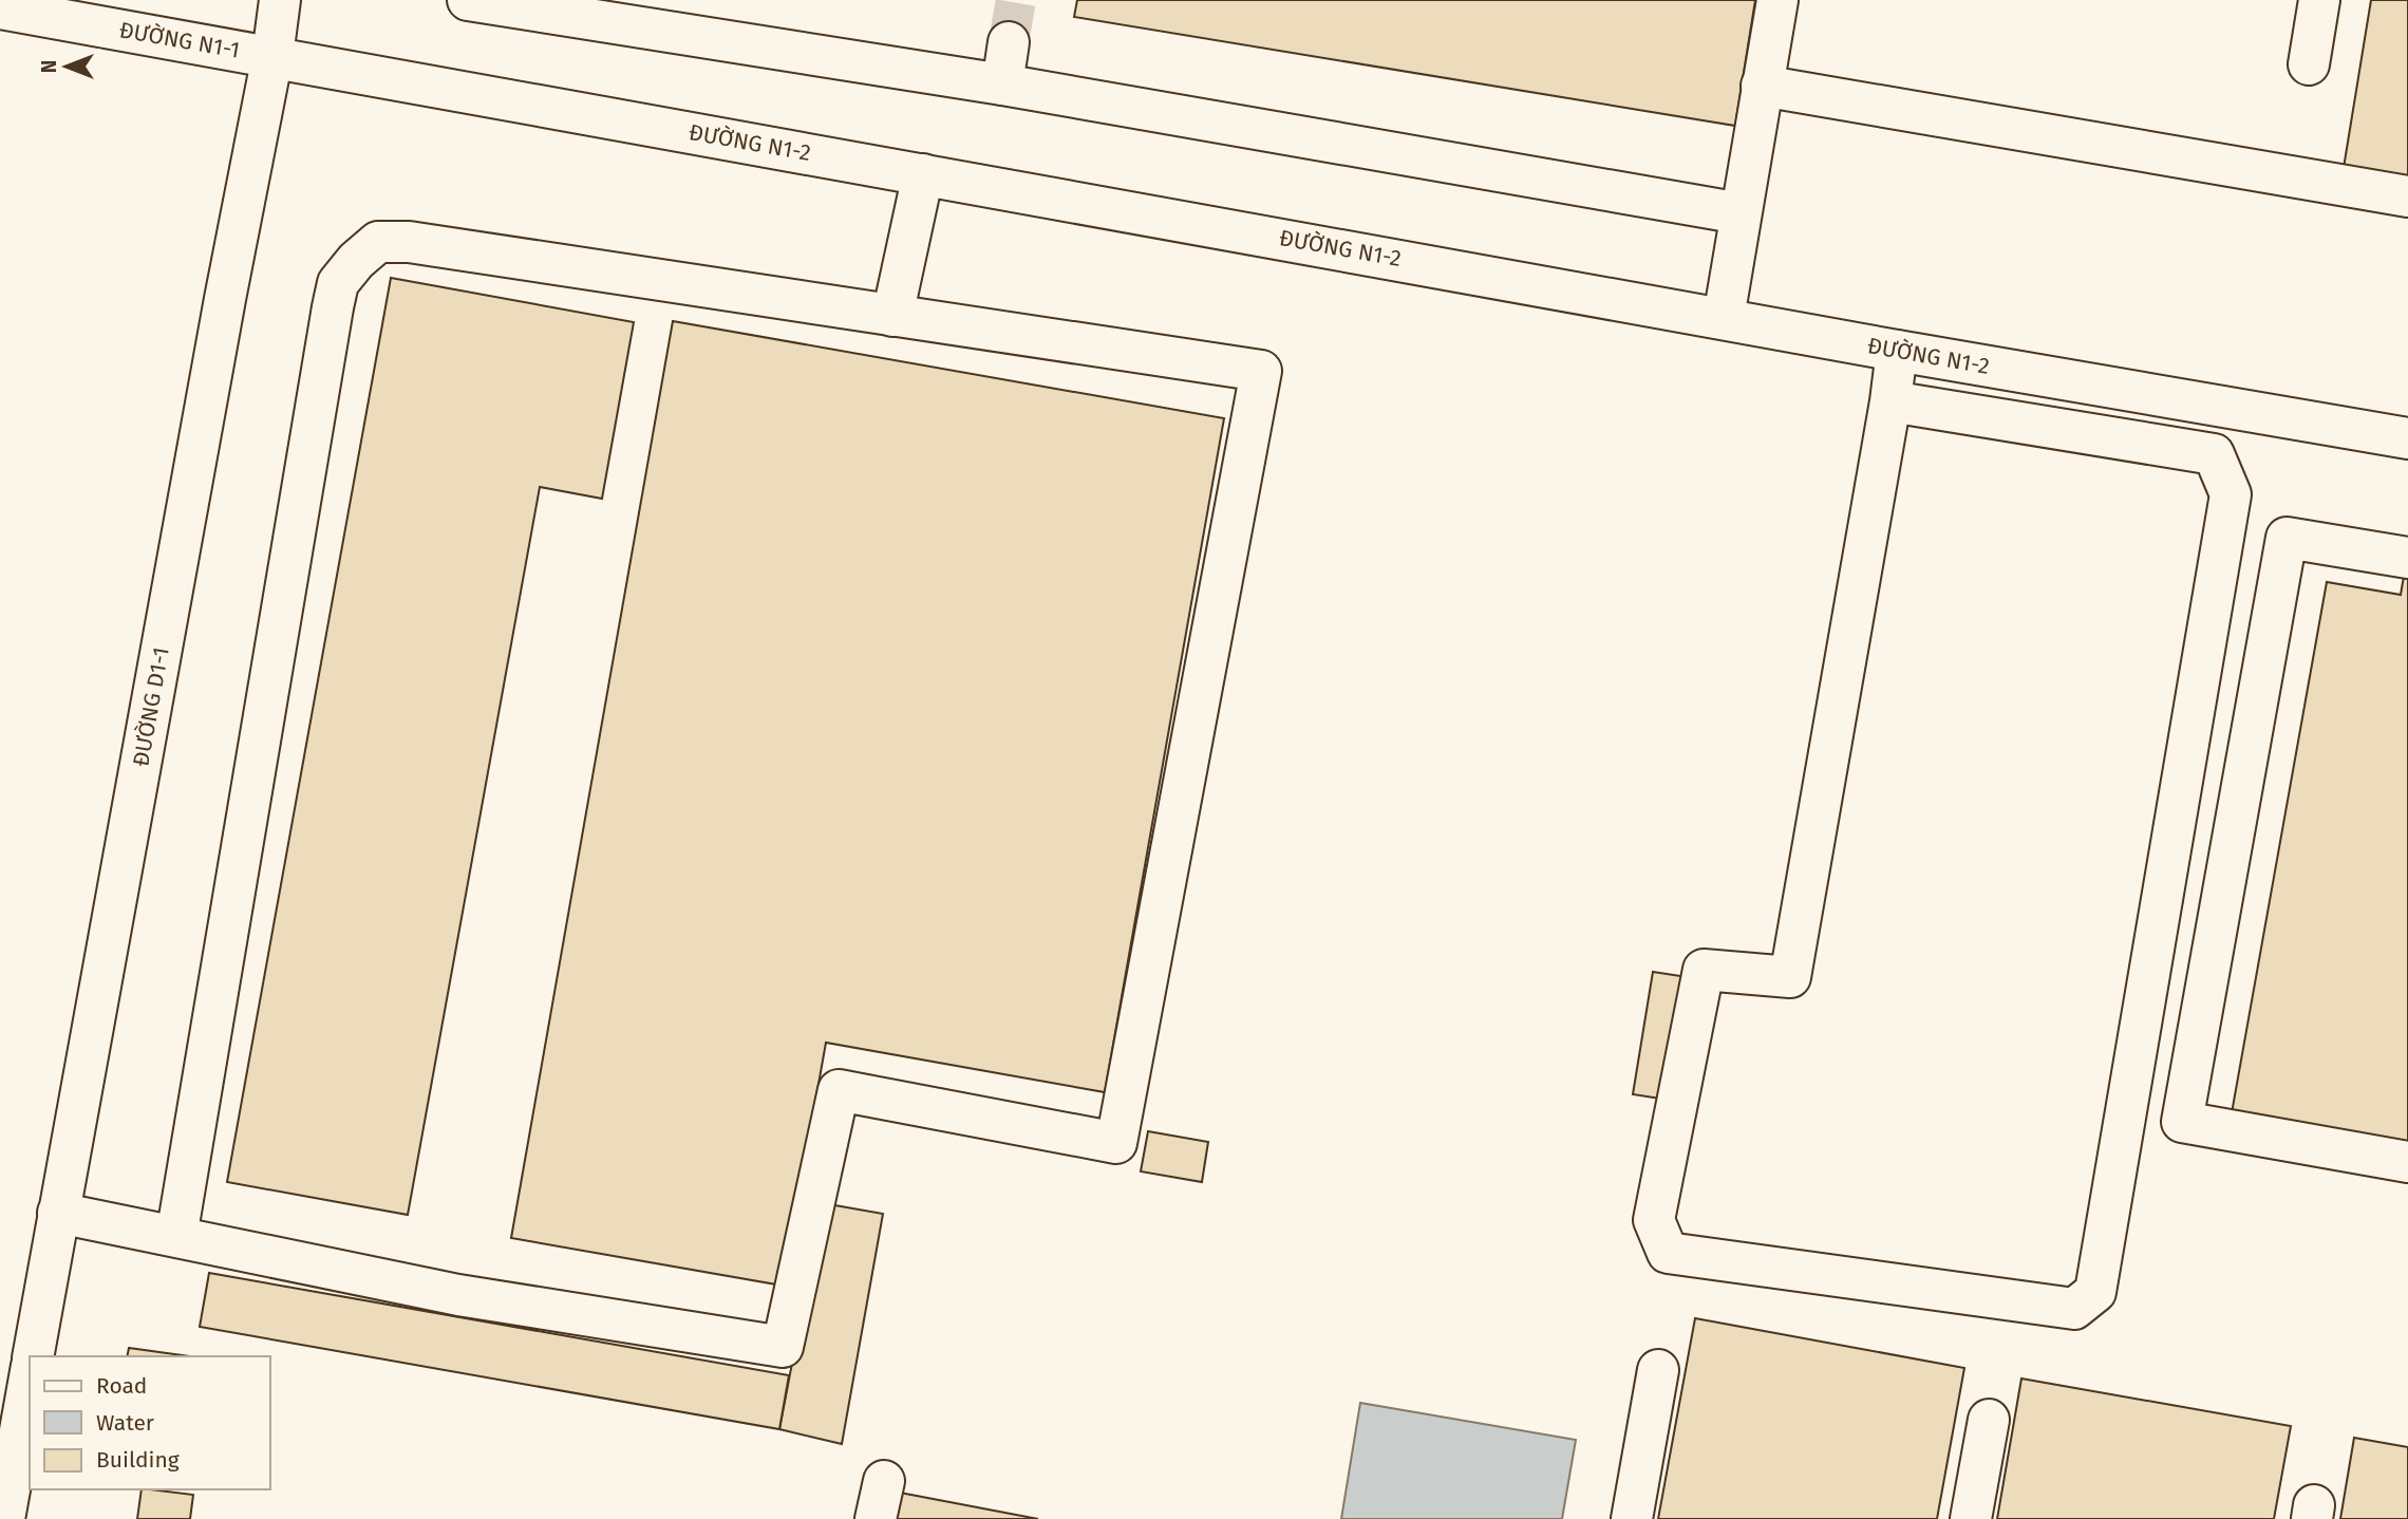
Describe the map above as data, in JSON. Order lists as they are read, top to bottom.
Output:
{
  "streets": {
    "street": ["ĐƯỜNG N1-1", "ĐƯỜNG N1-2", "ĐƯỜNG D1-1"]
  },
  "crossings": [
    ["ĐƯỜNG N1-1", "ĐƯỜNG N1-2"],
    ["ĐƯỜNG N1-1", "ĐƯỜNG D1-1"],
    ["ĐƯỜNG N1-2", "ĐƯỜNG D1-1"]
  ],
  "legend": ["Road", "Water", "Building"],
  "north": "left"
}
